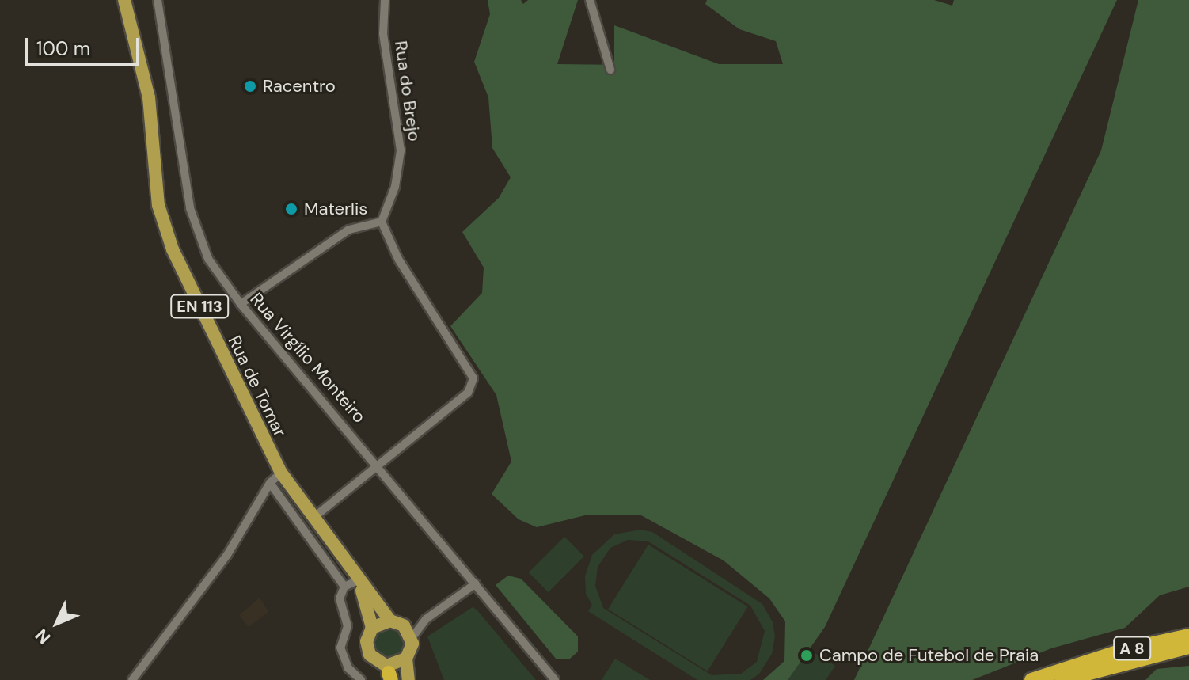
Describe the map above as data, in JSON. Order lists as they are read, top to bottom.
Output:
{
  "streets": {
    "highway": ["A 8"],
    "main road": ["EN 113", "Rua de Tomar"],
    "street": ["Rua do Brejo", "Rua Virgílio Monteiro"]
  },
  "places": ["Racentro", "Materlis", "Campo de Futebol de Praia"],
  "scale_bar": "100 m",
  "north": "bottom left"
}
